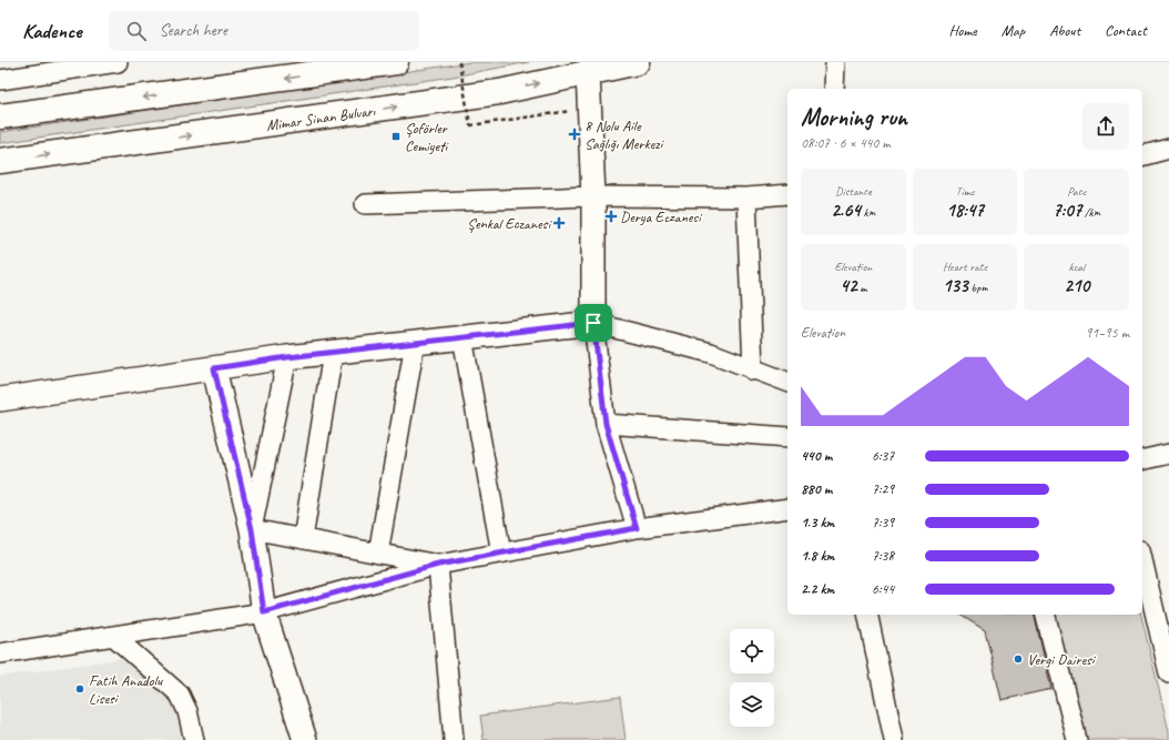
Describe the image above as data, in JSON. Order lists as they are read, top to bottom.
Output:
{
  "streets": {
    "highway": ["Mimar Sinan Bulvarı"]
  },
  "places": {
    "health": ["8 Nolu Aile Sağlığı Merkezi", "Derya Eczanesi", "Şenkal Eczanesi"],
    "transit": ["Şoförler Cemiyeti"],
    "other": ["Vergi Dairesi", "Fatih Anadolu Lisesi"]
  },
  "page": {
    "header": "Kadence",
    "search": "Search here",
    "nav": [
      "Home",
      "Map",
      "About",
      "Contact"
    ],
    "heading": ["Morning run", "08:07 · 6 × 440 m"],
    "stats": [
      ["Distance", "2.64 km"],
      ["Time", "18:47"],
      ["Pace", "7:07 /km"],
      ["Elevation", "42 m"],
      ["Heart rate", "133 bpm"],
      ["kcal", "210"]
    ],
    "chart": ["Elevation", "91–95 m"],
    "list": [
      {
        "name": "440 m",
        "note": "6:37"
      },
      {
        "name": "880 m",
        "note": "7:29"
      },
      {
        "name": "1.3 km",
        "note": "7:39"
      },
      {
        "name": "1.8 km",
        "note": "7:38"
      },
      {
        "name": "2.2 km",
        "note": "6:44"
      }
    ]
  }
}
